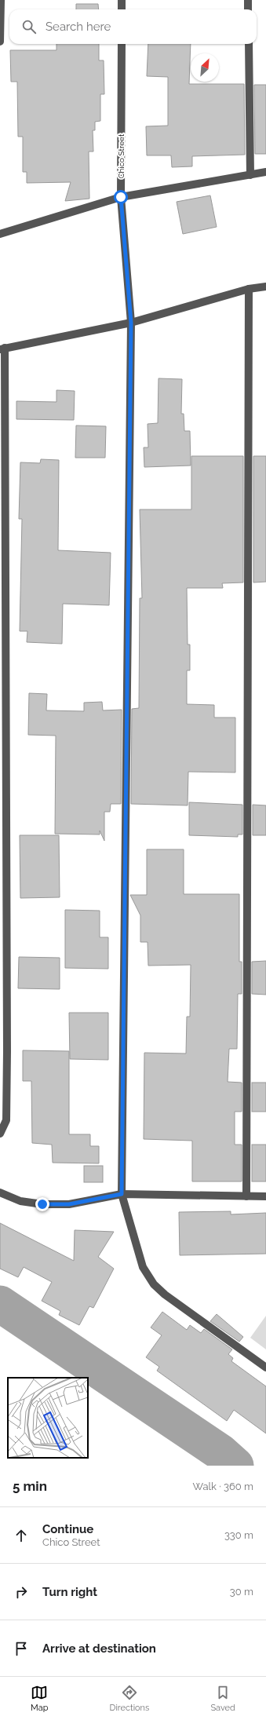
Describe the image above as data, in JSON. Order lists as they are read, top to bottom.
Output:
{
  "streets": {
    "street": ["Chico Street"]
  },
  "north": "top right",
  "page": {
    "search": "Search here",
    "heading": ["5 min", "Walk · 360 m"],
    "list": [
      ["Continue", "Chico Street", "330 m"],
      ["Turn right", "30 m"],
      "Arrive at destination"
    ],
    "nav": ["Map", "Directions", "Saved"]
  }
}
